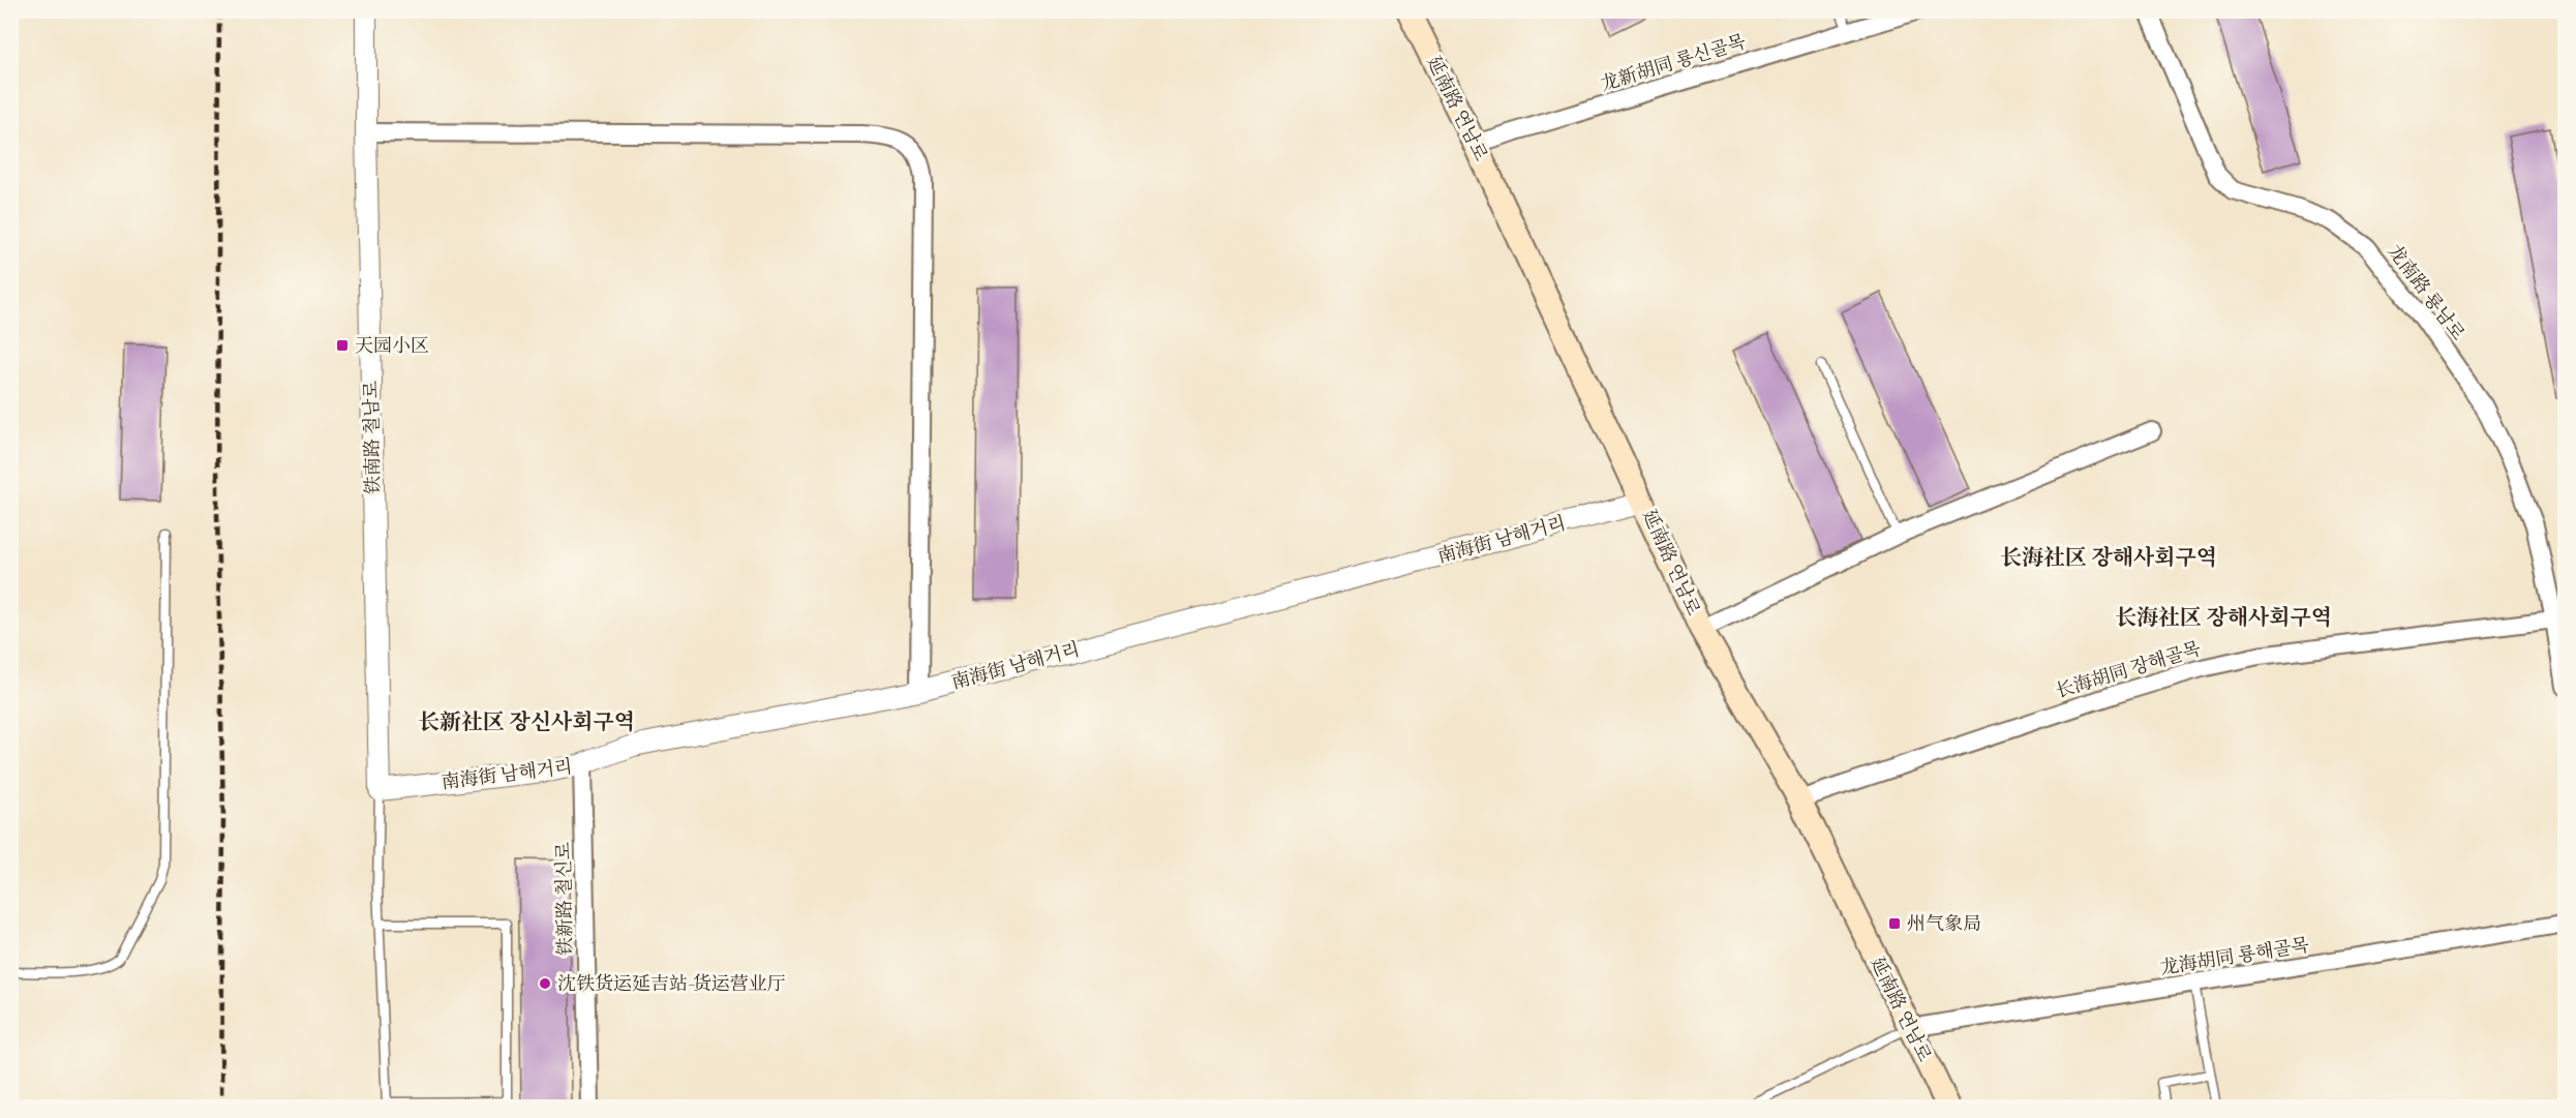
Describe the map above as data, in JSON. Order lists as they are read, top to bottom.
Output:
{
  "streets": {
    "main road": ["延南路 연남로"],
    "street": [
      "龙新胡同 룡신골목",
      "龙南路 룡남로",
      "铁南路 철남로",
      "南海街 남해거리",
      "长海胡同 장해골목",
      "铁新路 철신로",
      "龙海胡同 룡해골목"
    ]
  },
  "crossings": [
    ["龙新胡同 룡신골목", "延南路 연남로"],
    ["延南路 연남로", "南海街 남해거리"],
    ["延南路 연남로", "长海胡同 장해골목"],
    ["延南路 연남로", "龙海胡同 룡해골목"],
    ["龙南路 룡남로", "长海胡同 장해골목"],
    ["铁南路 철남로", "南海街 남해거리"],
    ["南海街 남해거리", "铁新路 철신로"]
  ],
  "districts": ["长海社区 장해사회구역", "长海社区 장해사회구역", "长新社区 장신사회구역"],
  "places": {
    "transit": ["天园小区", "州气象局"],
    "other": ["沈铁货运延吉站-货运营业厅"]
  }
}
